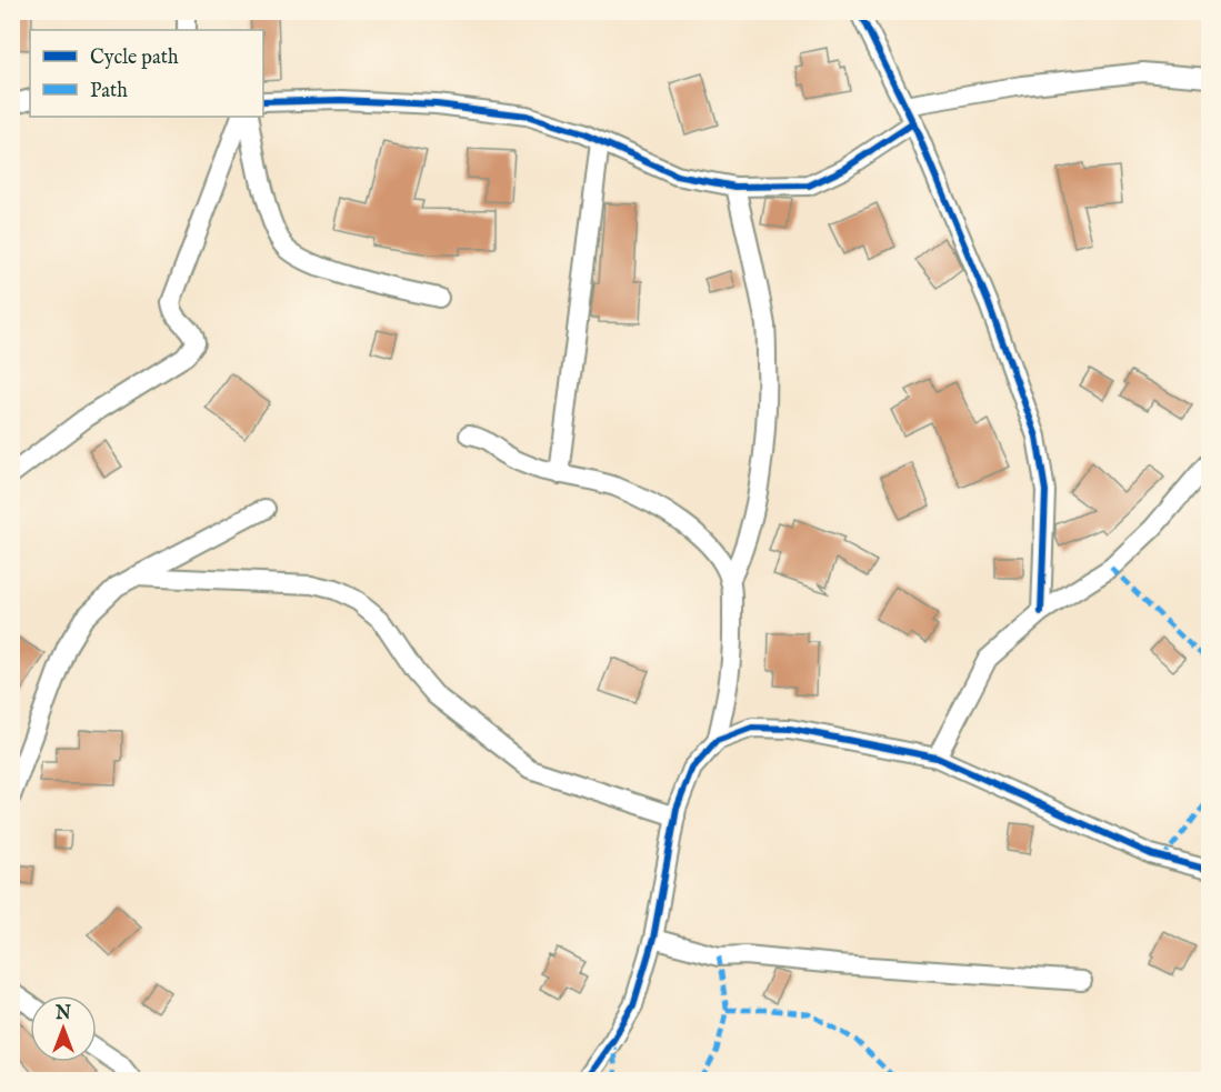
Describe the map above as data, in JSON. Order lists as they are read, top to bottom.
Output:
{
  "legend": ["Cycle path", "Path"],
  "north": "top"
}
